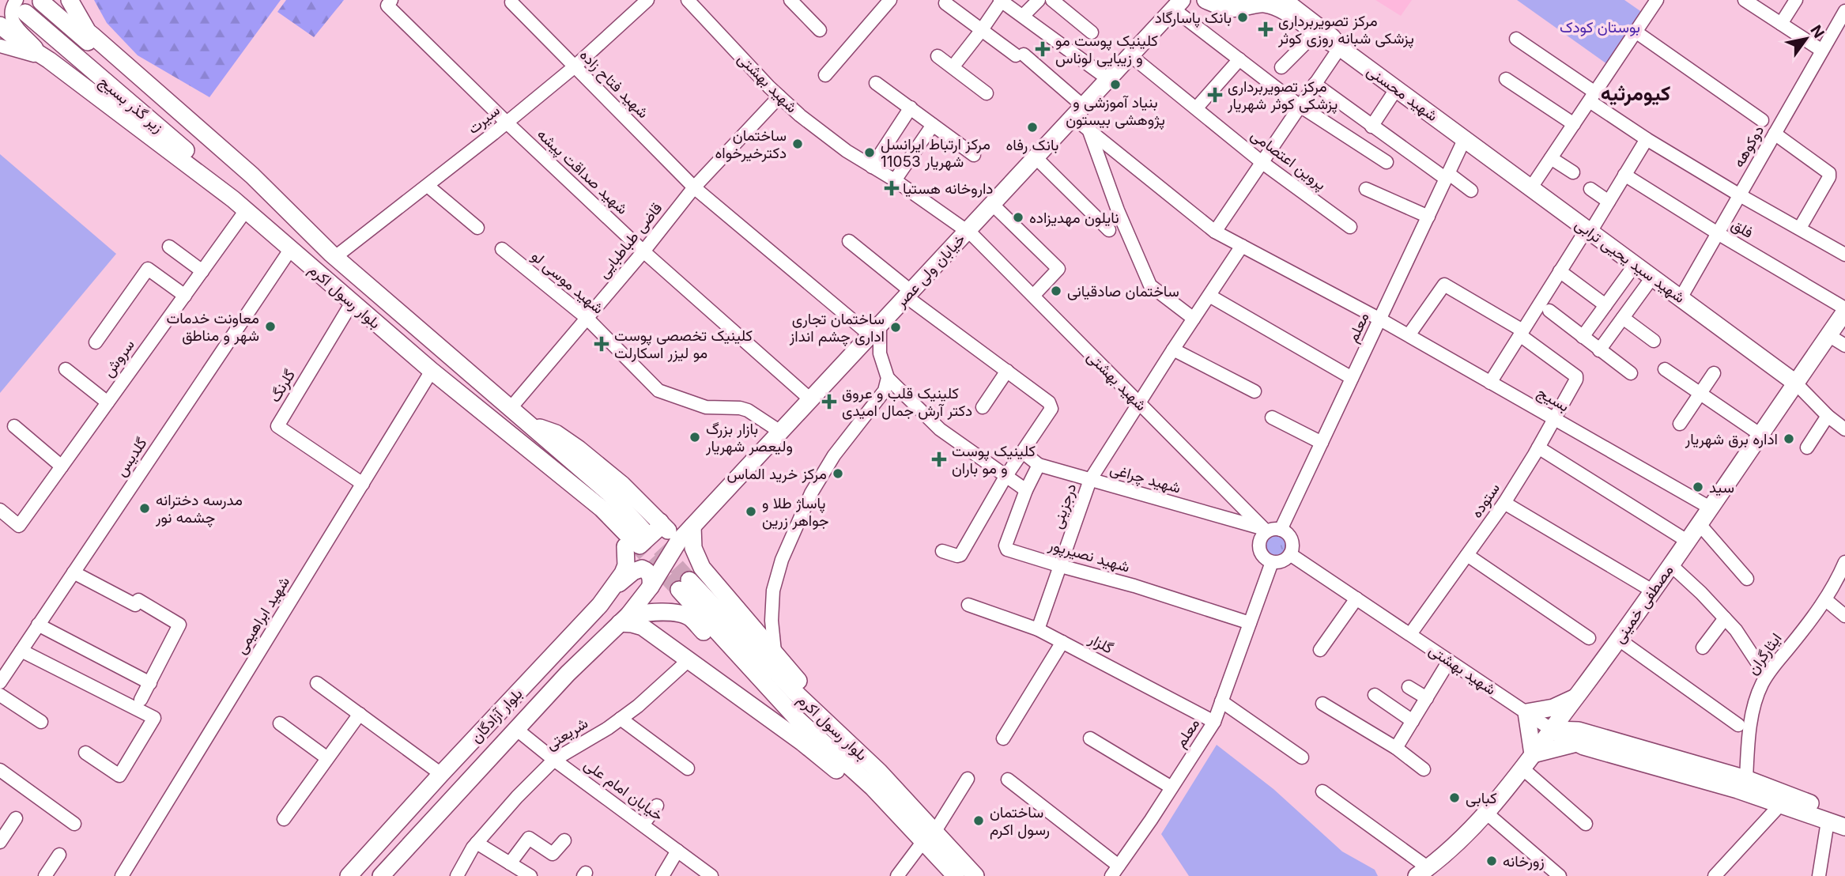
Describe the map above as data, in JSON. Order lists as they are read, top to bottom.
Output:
{
  "streets": {
    "main road": [
      "شهید بهشتی",
      "شهید محسنی",
      "زیر گذر بسیج",
      "شهید سید یحیی ترابی",
      "خیابان ولی عصر",
      "بلوار رسول اکرم",
      "مصطفی خمینی",
      "بلوار آزادگان"
    ],
    "street": [
      "شهید فتاح زاده",
      "سیرت",
      "دوکوهه",
      "پروین اعتصامی",
      "شهید صداقت پیشه",
      "فلق",
      "قاضی طباطبایی",
      "شهید موسی لو",
      "معلم",
      "سروش",
      "گلرنگ",
      "بسیج",
      "گلدیس",
      "شهید چراغی",
      "ستوده",
      "درجزینی",
      "شهید نصیرپور",
      "شهید ابراهیمی",
      "گلزار",
      "ایثارگران",
      "شریعتی",
      "خیابان امام علی"
    ]
  },
  "crossings": [
    ["شهید بهشتی", "قاضی طباطبایی"],
    ["شهید بهشتی", "خیابان ولی عصر"],
    ["شهید بهشتی", "معلم"],
    ["شهید بهشتی", "شهید چراغی"],
    ["شهید بهشتی", "ستوده"],
    ["شهید بهشتی", "درجزینی"],
    ["شهید بهشتی", "مصطفی خمینی"],
    ["شهید فتاح زاده", "سیرت"],
    ["شهید فتاح زاده", "قاضی طباطبایی"],
    ["شهید فتاح زاده", "خیابان ولی عصر"],
    ["شهید محسنی", "شهید سید یحیی ترابی"],
    ["شهید محسنی", "معلم"],
    ["زیر گذر بسیج", "بلوار رسول اکرم"],
    ["سیرت", "شهید صداقت پیشه"],
    ["سیرت", "بلوار رسول اکرم"],
    ["دوکوهه", "فلق"],
    ["دوکوهه", "شهید سید یحیی ترابی"],
    ["پروین اعتصامی", "خیابان ولی عصر"],
    ["شهید صداقت پیشه", "قاضی طباطبایی"],
    ["شهید صداقت پیشه", "خیابان ولی عصر"],
    ["فلق", "مصطفی خمینی"],
    ["قاضی طباطبایی", "شهید موسی لو"],
    ["قاضی طباطبایی", "بلوار رسول اکرم"],
    ["شهید سید یحیی ترابی", "معلم"],
    ["شهید سید یحیی ترابی", "مصطفی خمینی"],
    ["خیابان ولی عصر", "شهید موسی لو"],
    ["خیابان ولی عصر", "بسیج"],
    ["خیابان ولی عصر", "بلوار آزادگان"],
    ["بلوار رسول اکرم", "سروش"],
    ["بلوار رسول اکرم", "گلرنگ"],
    ["بلوار رسول اکرم", "گلدیس"],
    ["بلوار رسول اکرم", "شهید ابراهیمی"],
    ["بلوار رسول اکرم", "بلوار آزادگان"],
    ["معلم", "بسیج"],
    ["معلم", "شهید چراغی"],
    ["معلم", "شهید نصیرپور"],
    ["معلم", "گلزار"],
    ["گلرنگ", "شهید ابراهیمی"],
    ["بسیج", "ستوده"],
    ["بسیج", "درجزینی"],
    ["بسیج", "مصطفی خمینی"],
    ["شهید چراغی", "درجزینی"],
    ["شهید چراغی", "شهید نصیرپور"],
    ["درجزینی", "شهید نصیرپور"],
    ["درجزینی", "گلزار"],
    ["بلوار آزادگان", "خیابان امام علی"],
    ["شریعتی", "خیابان امام علی"]
  ],
  "districts": ["کیومرثیه"],
  "parks": ["بوستان کودک"],
  "places": {
    "other": [
      "بانک پاسارگاد",
      "بنیاد آموزشی و پژوهشی بیستون",
      "بانک رفاه",
      "ساختمان دکترخیرخواه",
      "مرکز ارتباط ایرانسل 11053 شهریار",
      "نایلون مهدیزاده",
      "ساختمان صادقیانی",
      "معاونت خدمات شهر و مناطق",
      "ساختمان تجاری اداری چشم انداز",
      "بازار بزرگ ولیعصر شهریار",
      "اداره برق شهریار",
      "مرکز خرید الماس",
      "سید",
      "مدرسه دخترانه چشمه نور",
      "پاساژ طلا و جواهر زرین",
      "کبابی",
      "ساختمان رسول اکرم",
      "زورخانه"
    ],
    "health": [
      "مرکز تصویربرداری پزشکی شبانه روزی کوثر",
      "کلینیک پوست مو و زیبایی لوناس",
      "مرکز تصویربرداری پزشکی کوثر شهریار",
      "داروخانه هستیا",
      "کلینیک تخصصی پوست مو لیزر اسکارلت",
      "کلینیک قلب و عروق دکتر آرش جمال امیدی",
      "کلینیک پوست و مو باران"
    ]
  },
  "north": "top right"
}
